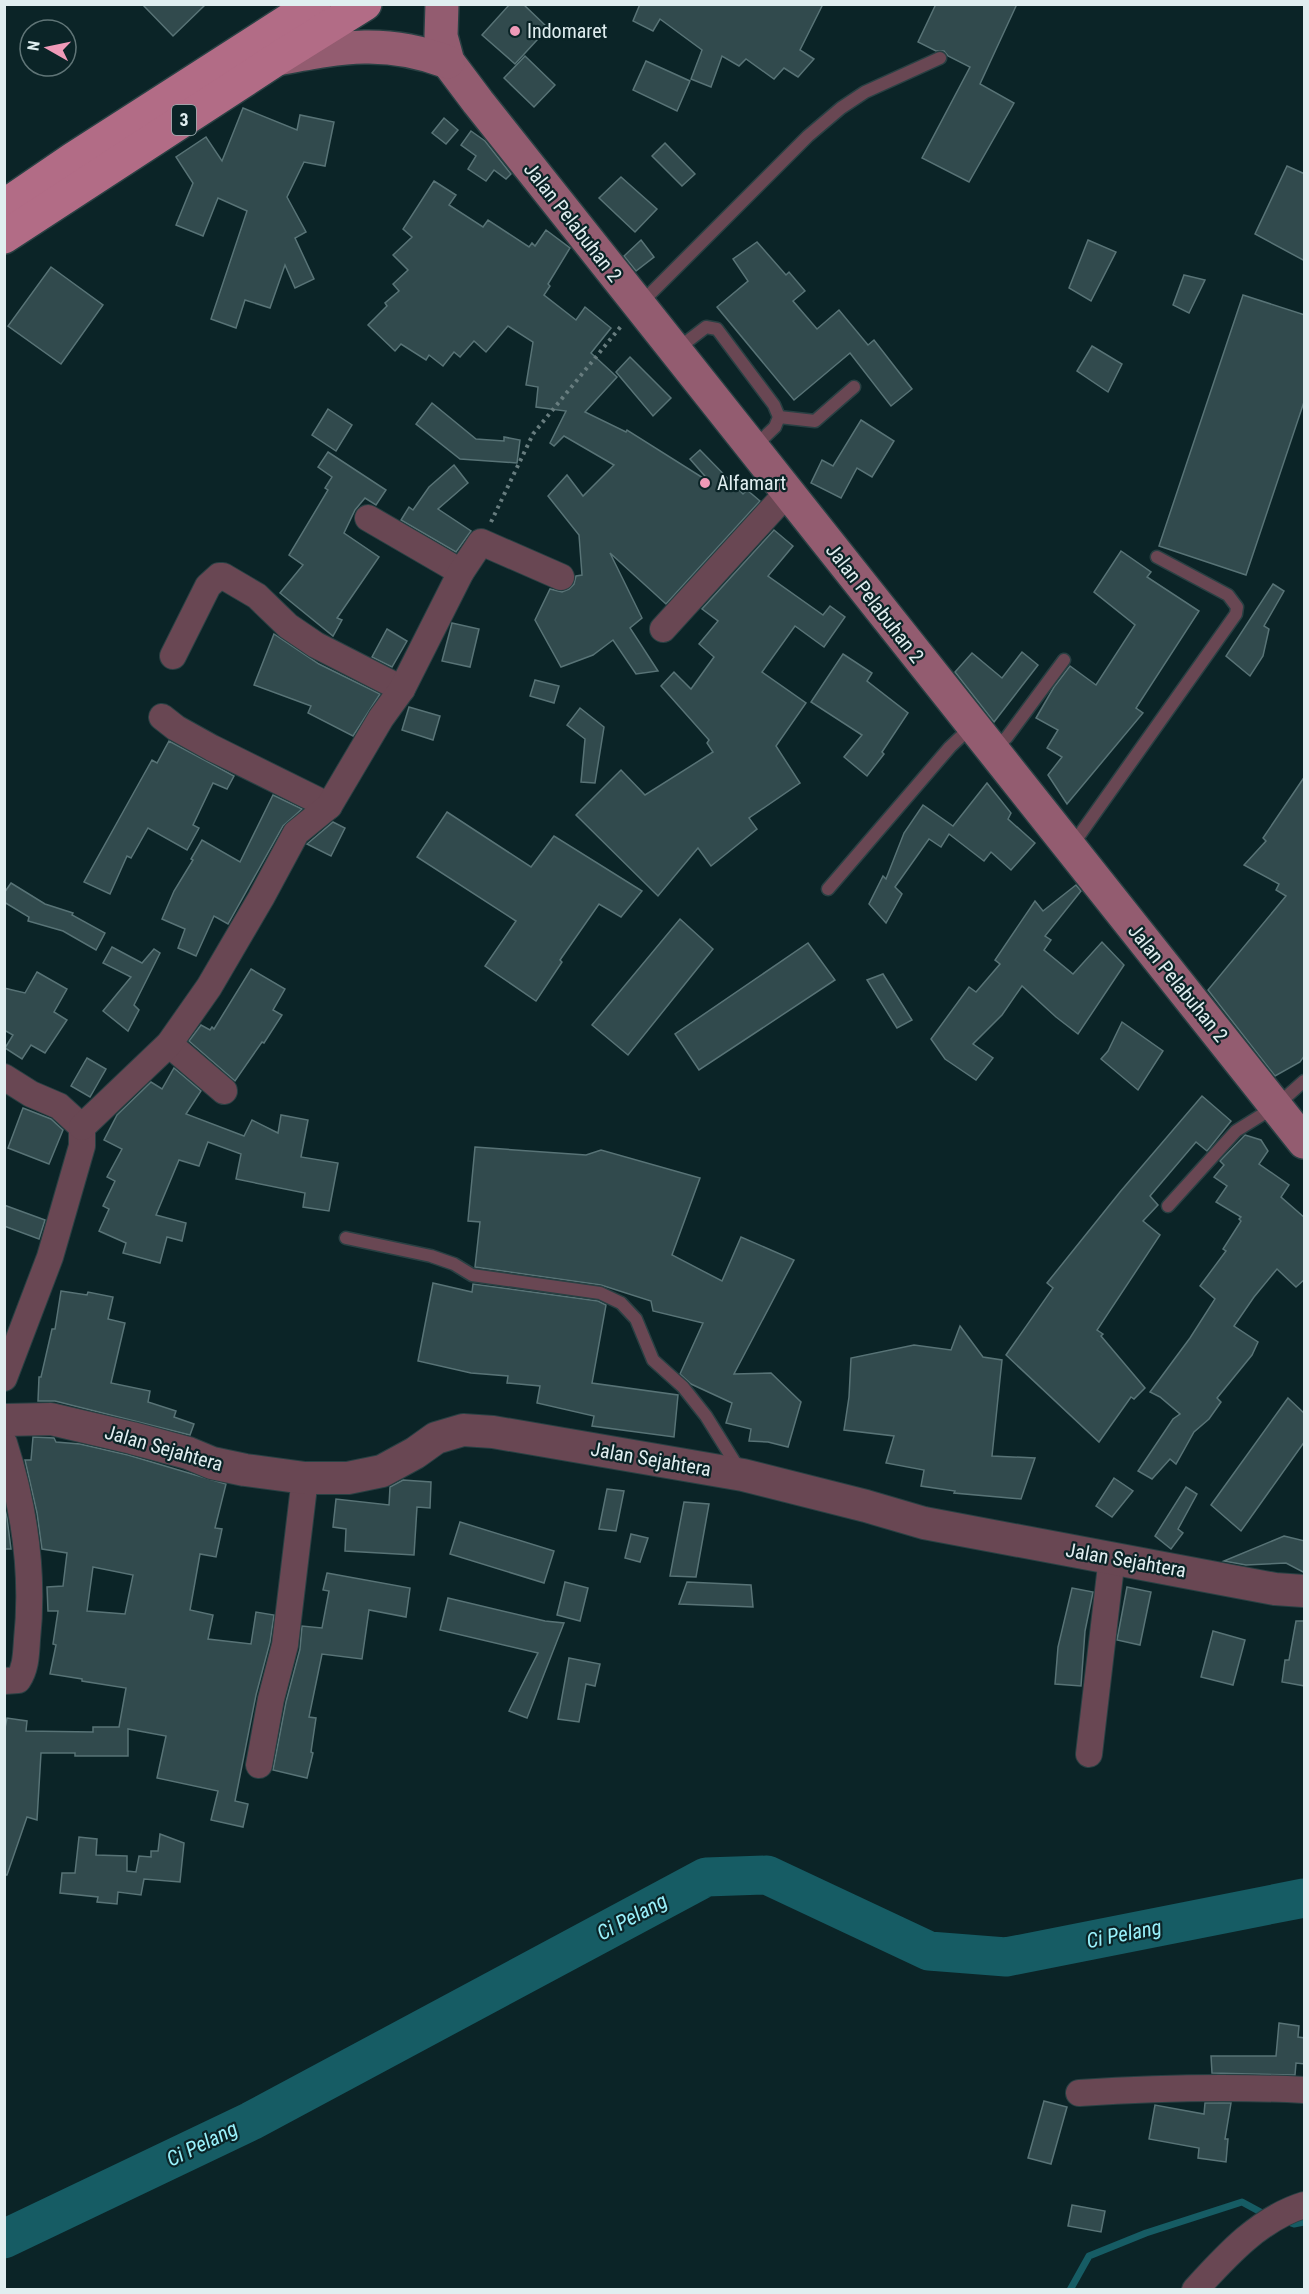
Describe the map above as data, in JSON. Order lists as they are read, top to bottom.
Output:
{
  "streets": {
    "main road": ["3", "Jalan Pelabuhan 2"],
    "street": ["Jalan Sejahtera"]
  },
  "water": ["Ci Pelang"],
  "places": ["Indomaret", "Alfamart"],
  "north": "left"
}
